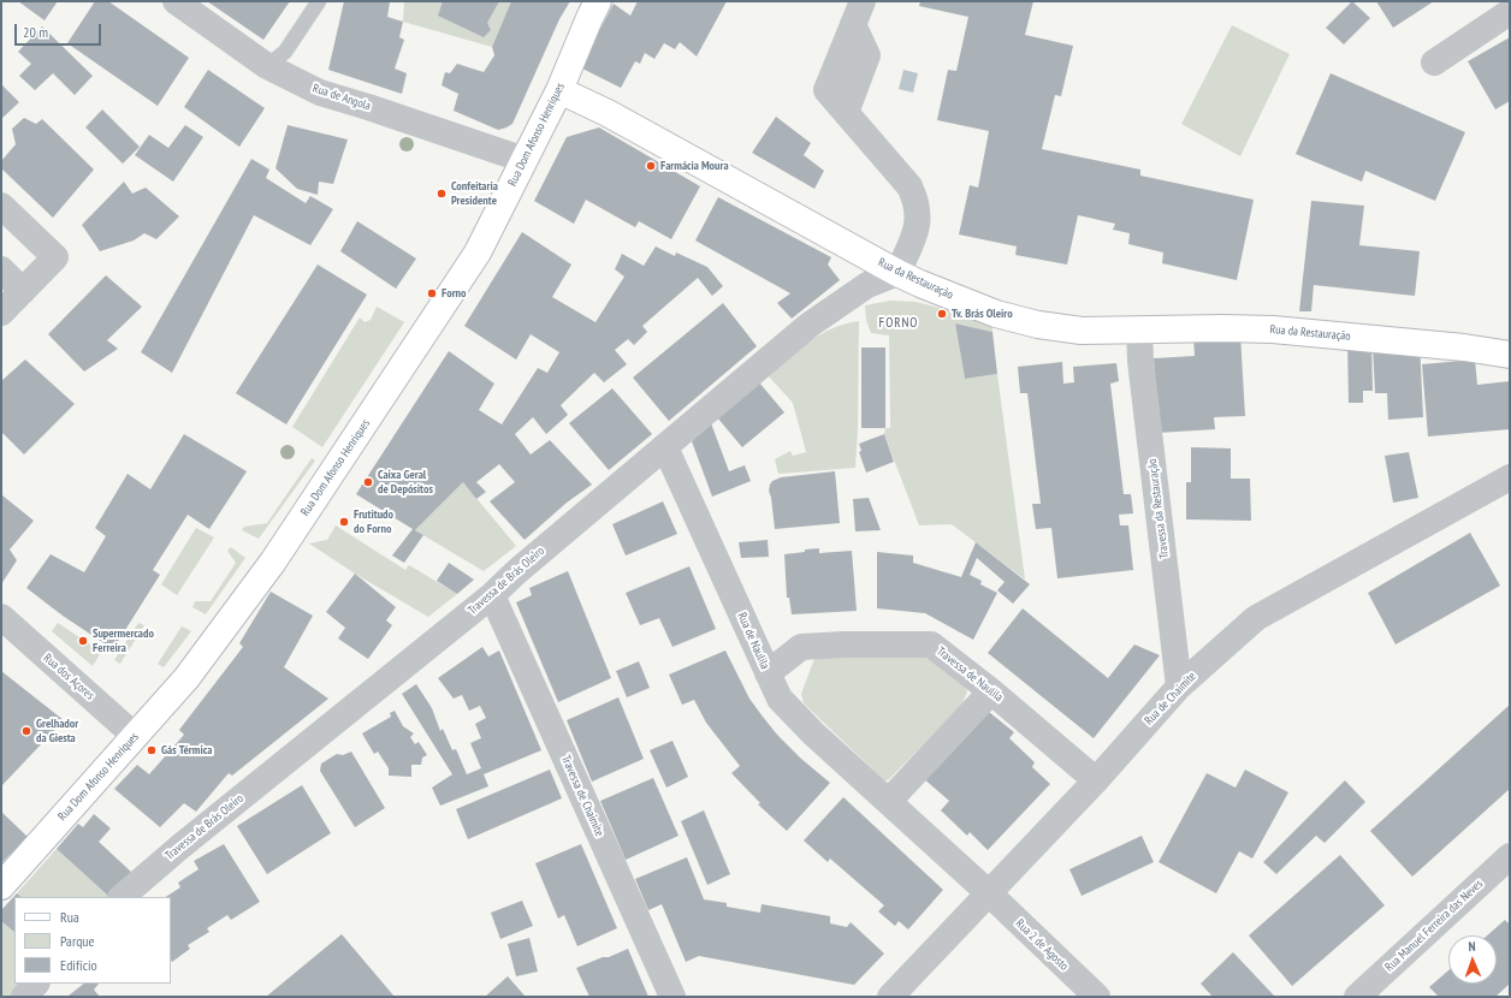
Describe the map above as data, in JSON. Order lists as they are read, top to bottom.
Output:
{
  "streets": {
    "main road": ["Rua Dom Afonso Henriques", "Rua da Restauração"],
    "street": [
      "Rua de Angola",
      "Travessa da Restauração",
      "Travessa de Brás Oleiro",
      "Rua de Naulila",
      "Travessa de Naulila",
      "Rua dos Açores",
      "Rua de Chaimite",
      "Travessa de Chaimite",
      "Rua Manuel Ferreira das Neves",
      "Rua 2 de Agosto"
    ]
  },
  "crossings": [
    ["Rua de Angola", "Rua Dom Afonso Henriques"],
    ["Rua Dom Afonso Henriques", "Rua da Restauração"],
    ["Rua Dom Afonso Henriques", "Rua dos Açores"],
    ["Rua da Restauração", "Travessa da Restauração"],
    ["Rua da Restauração", "Travessa de Brás Oleiro"],
    ["Travessa da Restauração", "Rua de Chaimite"],
    ["Travessa de Brás Oleiro", "Rua de Naulila"],
    ["Travessa de Brás Oleiro", "Travessa de Chaimite"],
    ["Rua de Naulila", "Travessa de Naulila"],
    ["Rua de Naulila", "Rua de Chaimite"],
    ["Rua de Naulila", "Rua 2 de Agosto"],
    ["Travessa de Naulila", "Rua de Chaimite"],
    ["Rua de Chaimite", "Rua 2 de Agosto"]
  ],
  "districts": ["FORNO"],
  "places": [
    "Farmácia Moura",
    "Confeitaria Presidente",
    "Forno",
    "Tv. Brás Oleiro",
    "Caixa Geral de Depósitos",
    "Frutitudo do Forno",
    "Supermercado Ferreira",
    "Grelhador da Giesta",
    "Gás Térmica"
  ],
  "legend": ["Rua", "Parque", "Edifício"],
  "scale_bar": "20 m",
  "north": "top"
}
